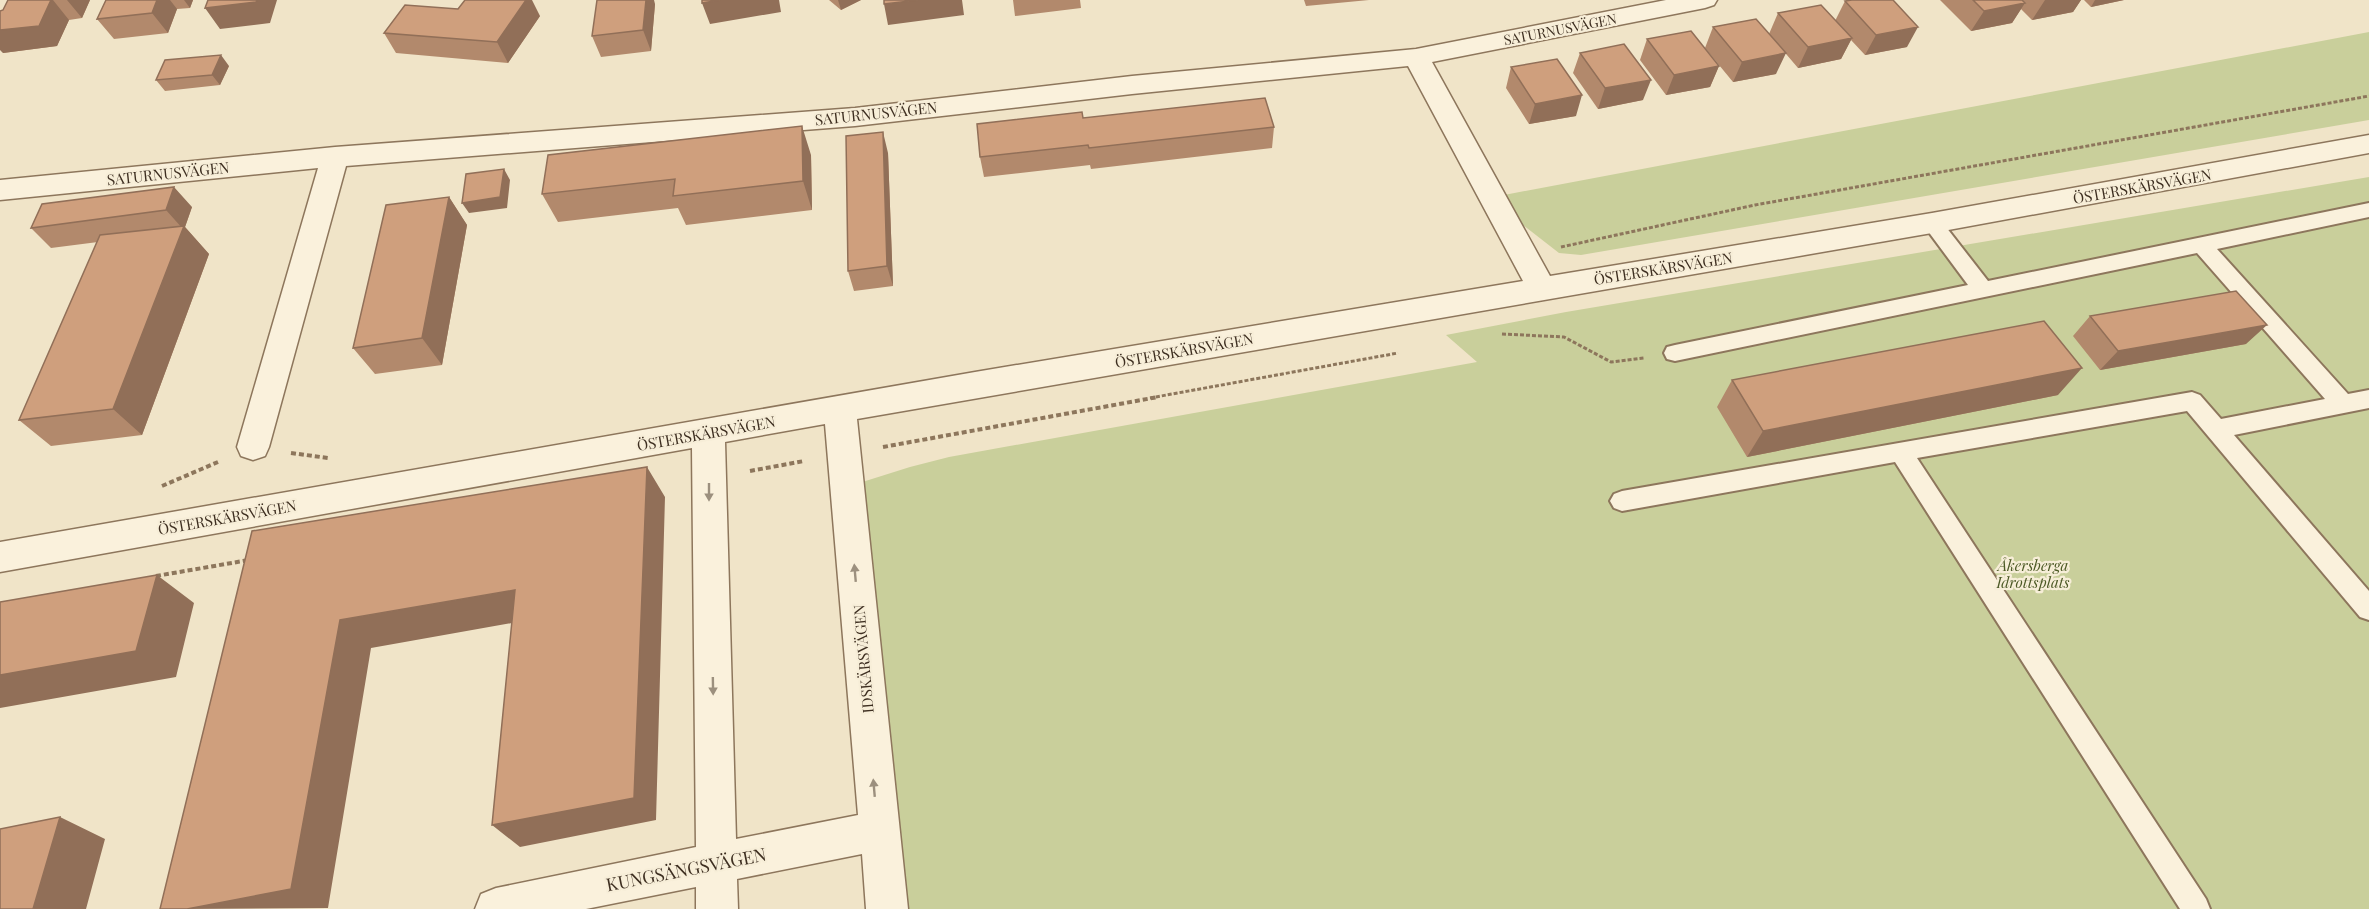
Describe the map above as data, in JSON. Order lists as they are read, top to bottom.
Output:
{
  "streets": {
    "street": [
      "SATURNUSVÄGEN",
      "ÖSTERSKÄRSVÄGEN",
      "IDSKÄRSVÄGEN",
      "KUNGSÄNGSVÄGEN"
    ]
  },
  "crossings": [
    ["ÖSTERSKÄRSVÄGEN", "IDSKÄRSVÄGEN"],
    ["IDSKÄRSVÄGEN", "KUNGSÄNGSVÄGEN"]
  ],
  "parks": ["Åkersberga Idrottsplats"]
}
